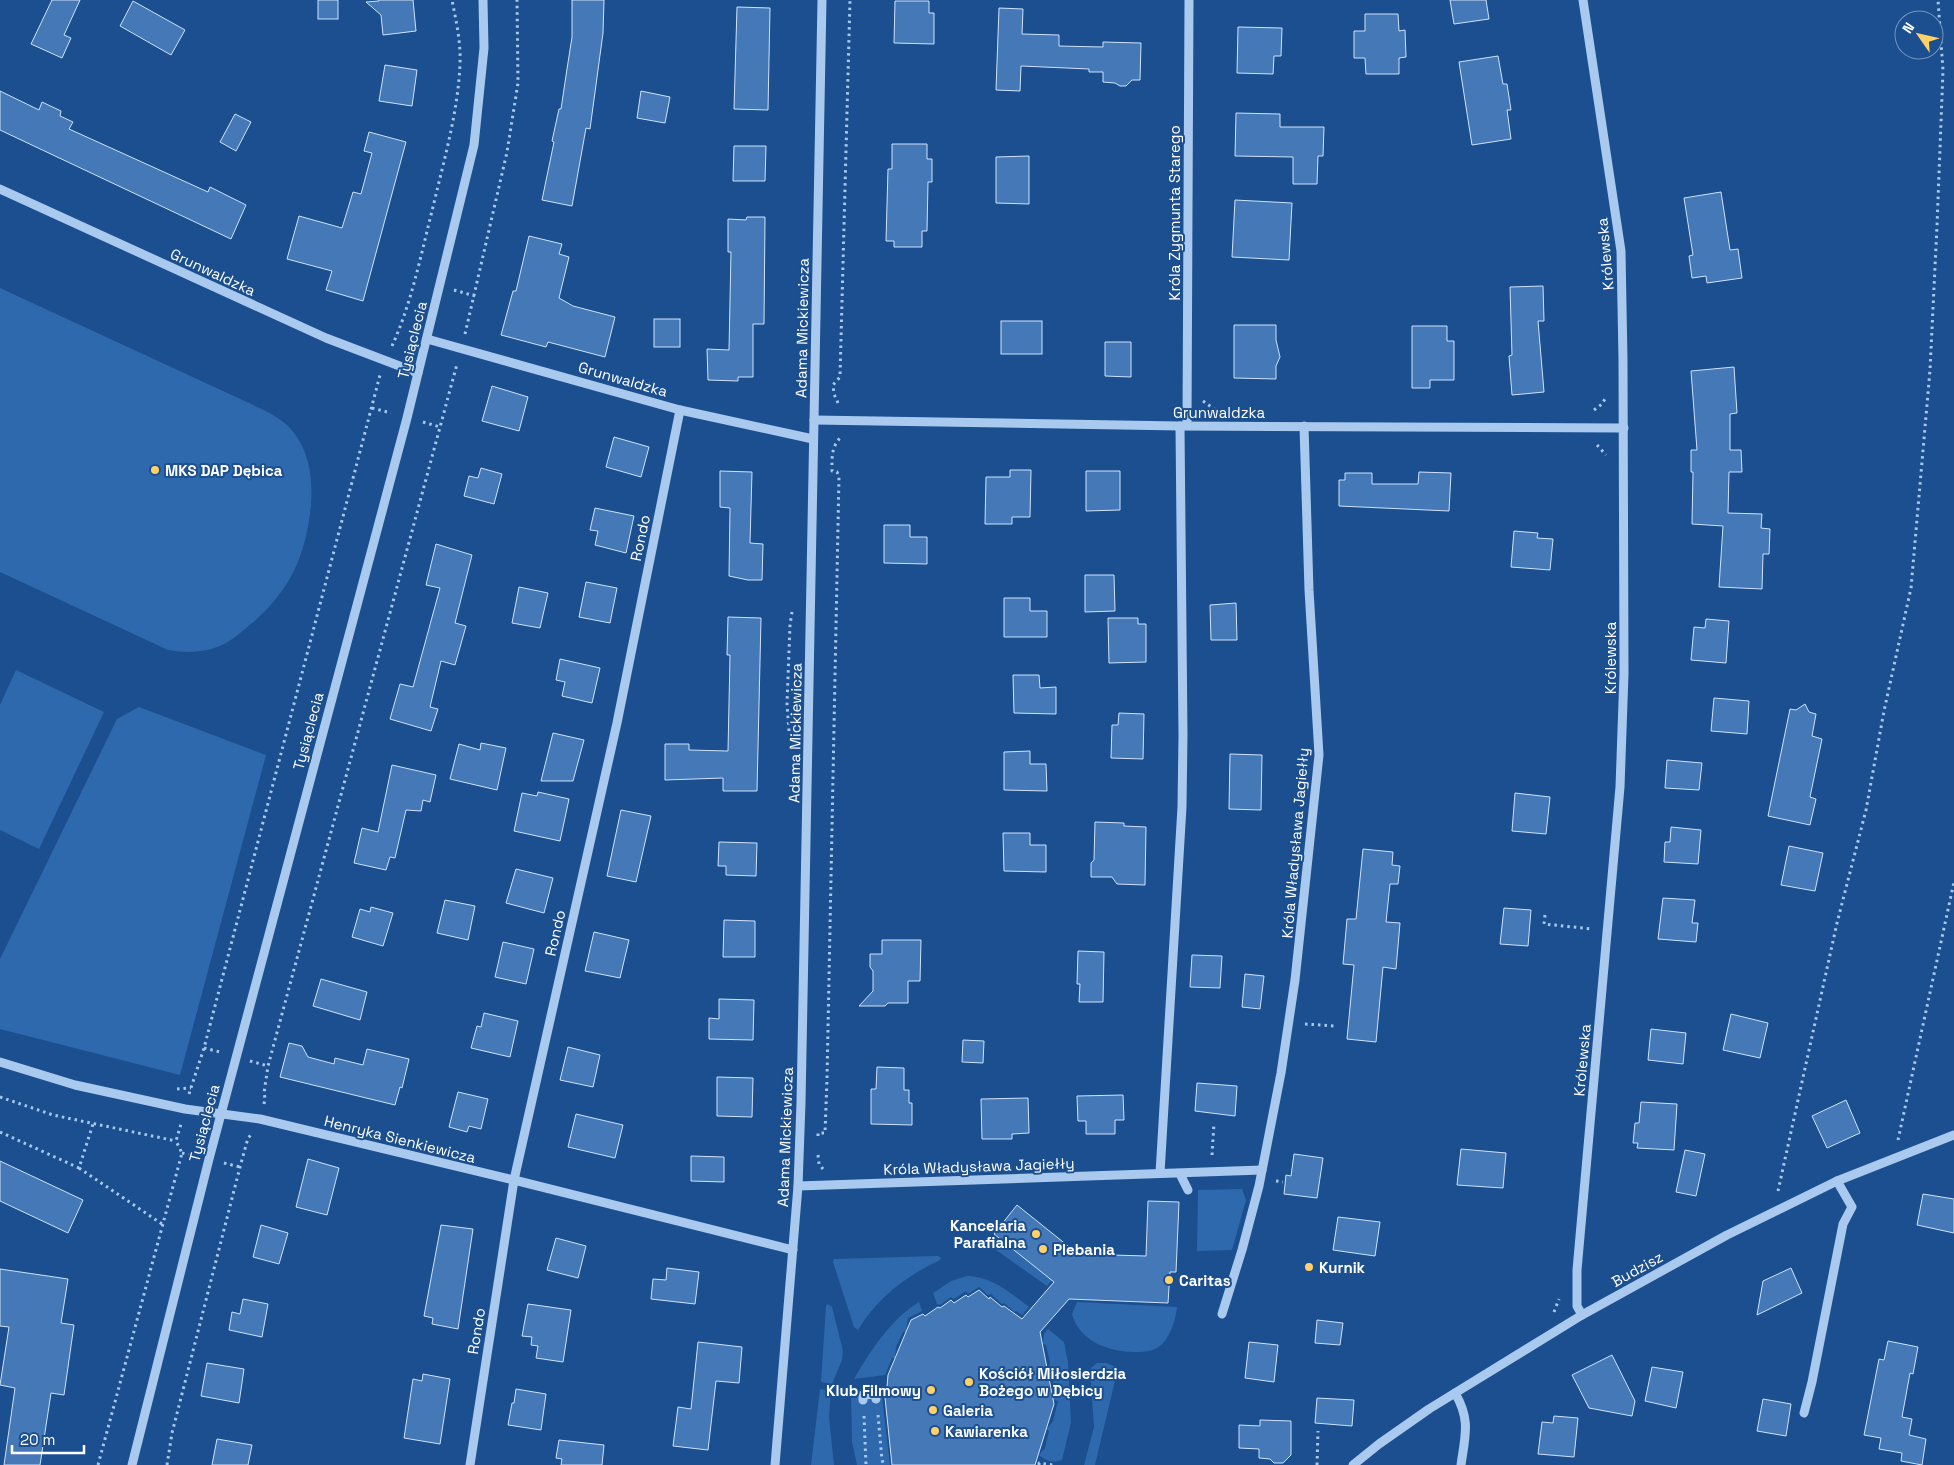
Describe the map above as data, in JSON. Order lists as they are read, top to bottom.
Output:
{
  "streets": {
    "street": [
      "Króla Zygmunta Starego",
      "Królewska",
      "Grunwaldzka",
      "Adama Mickiewicza",
      "Tysiąclecia",
      "Rondo",
      "Króla Władysława Jagiełły",
      "Henryka Sienkiewicza",
      "Budzisz"
    ]
  },
  "crossings": [
    ["Króla Zygmunta Starego", "Grunwaldzka"],
    ["Króla Zygmunta Starego", "Króla Władysława Jagiełły"],
    ["Królewska", "Grunwaldzka"],
    ["Królewska", "Budzisz"],
    ["Grunwaldzka", "Adama Mickiewicza"],
    ["Grunwaldzka", "Tysiąclecia"],
    ["Grunwaldzka", "Rondo"],
    ["Grunwaldzka", "Króla Władysława Jagiełły"],
    ["Adama Mickiewicza", "Króla Władysława Jagiełły"],
    ["Adama Mickiewicza", "Henryka Sienkiewicza"],
    ["Tysiąclecia", "Henryka Sienkiewicza"],
    ["Rondo", "Henryka Sienkiewicza"]
  ],
  "places": [
    "MKS DAP Dębica",
    "Kancelaria Parafialna",
    "Plebania",
    "Kurnik",
    "Caritas",
    "Kościół Miłosierdzia Bożego w Dębicy",
    "Klub Filmowy",
    "Galeria",
    "Kawiarenka"
  ],
  "scale_bar": "20 m",
  "north": "top left"
}
